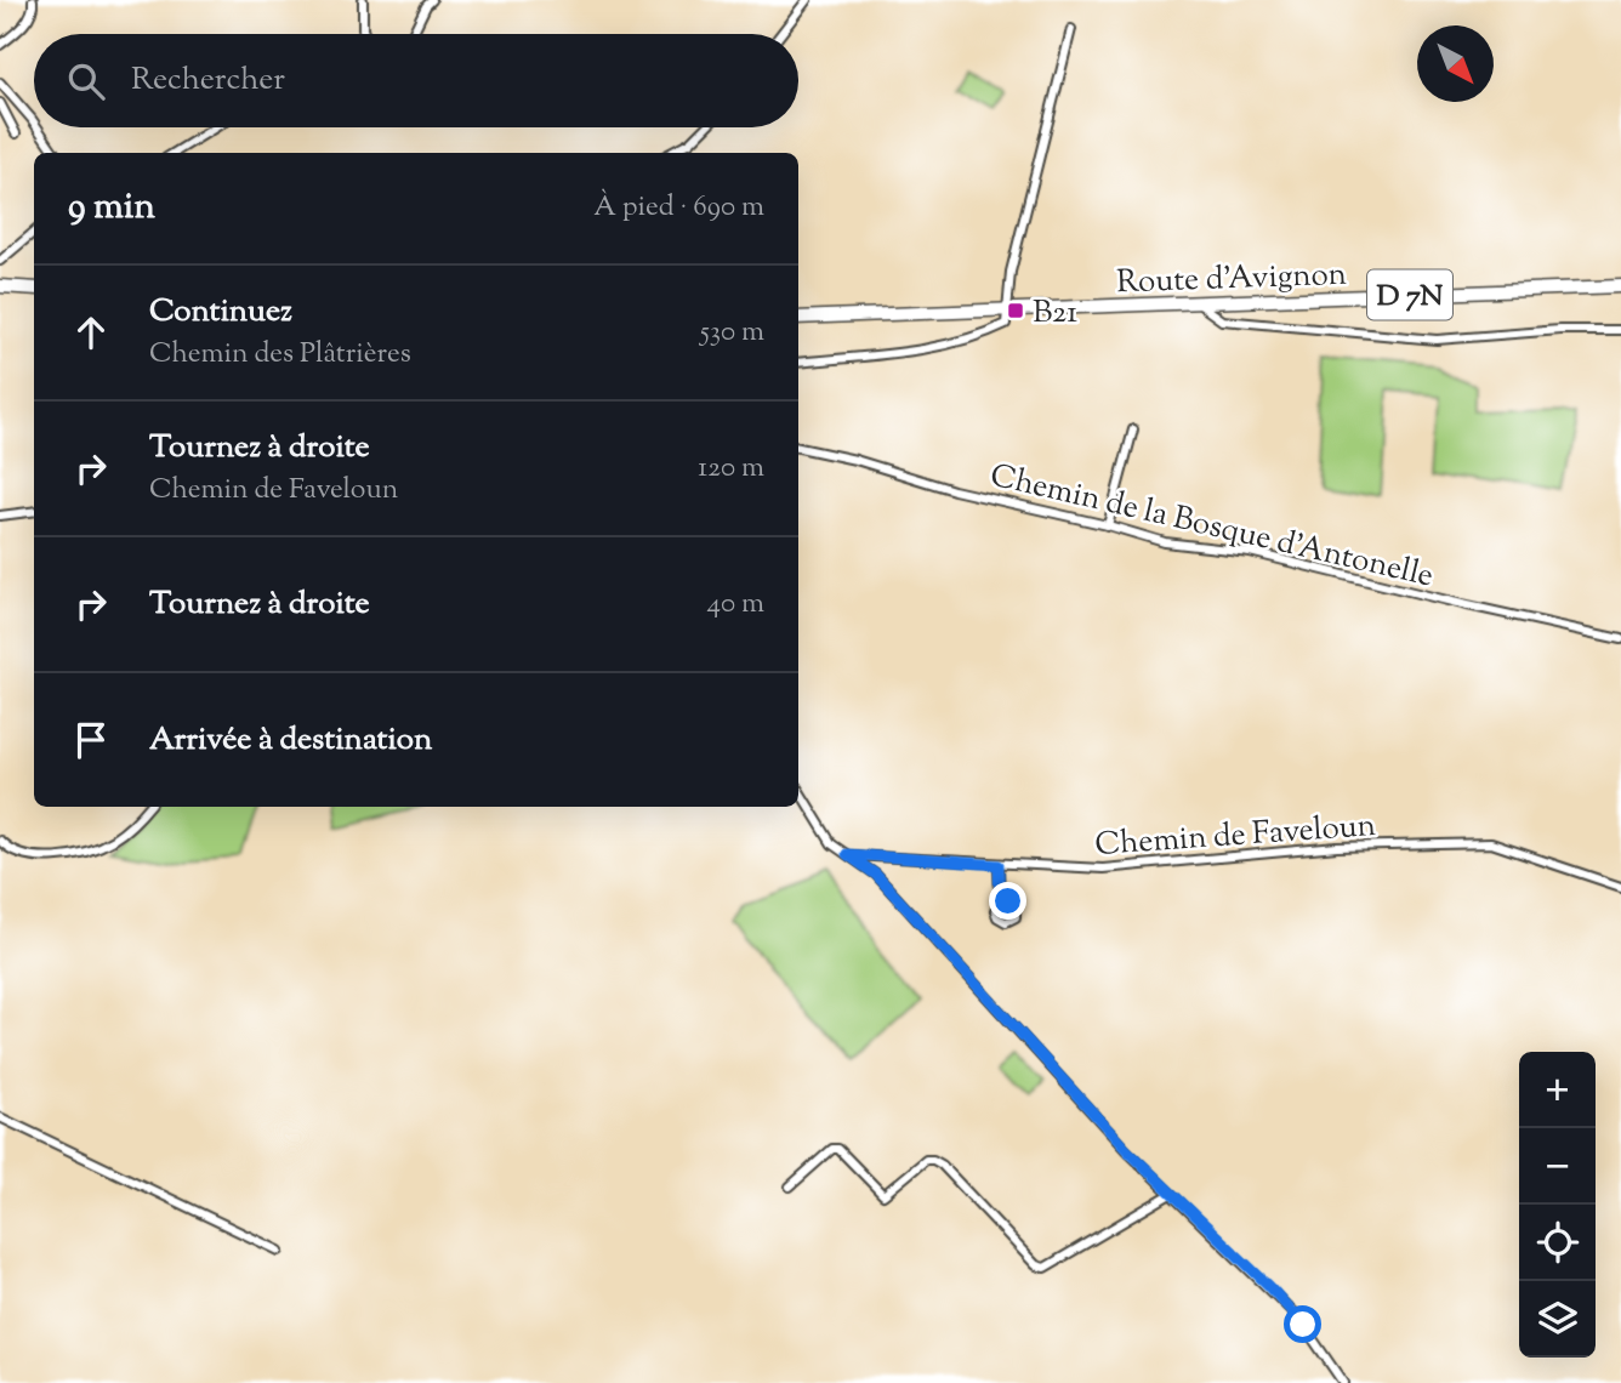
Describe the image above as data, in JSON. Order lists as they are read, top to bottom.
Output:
{
  "streets": {
    "main road": ["Route d'Avignon", "D 7N"],
    "street": ["Chemin de la Bosque d'Antonelle", "Chemin de Faveloun"]
  },
  "places": {
    "transit": ["B21"]
  },
  "north": "bottom right",
  "page": {
    "search": "Rechercher",
    "heading": ["9 min", "À pied · 690 m"],
    "list": [
      ["Continuez", "Chemin des Plâtrières", "530 m"],
      ["Tournez à droite", "Chemin de Faveloun", "120 m"],
      ["Tournez à droite", "40 m"],
      "Arrivée à destination"
    ],
    "map_buttons": ["+", "−"]
  }
}
